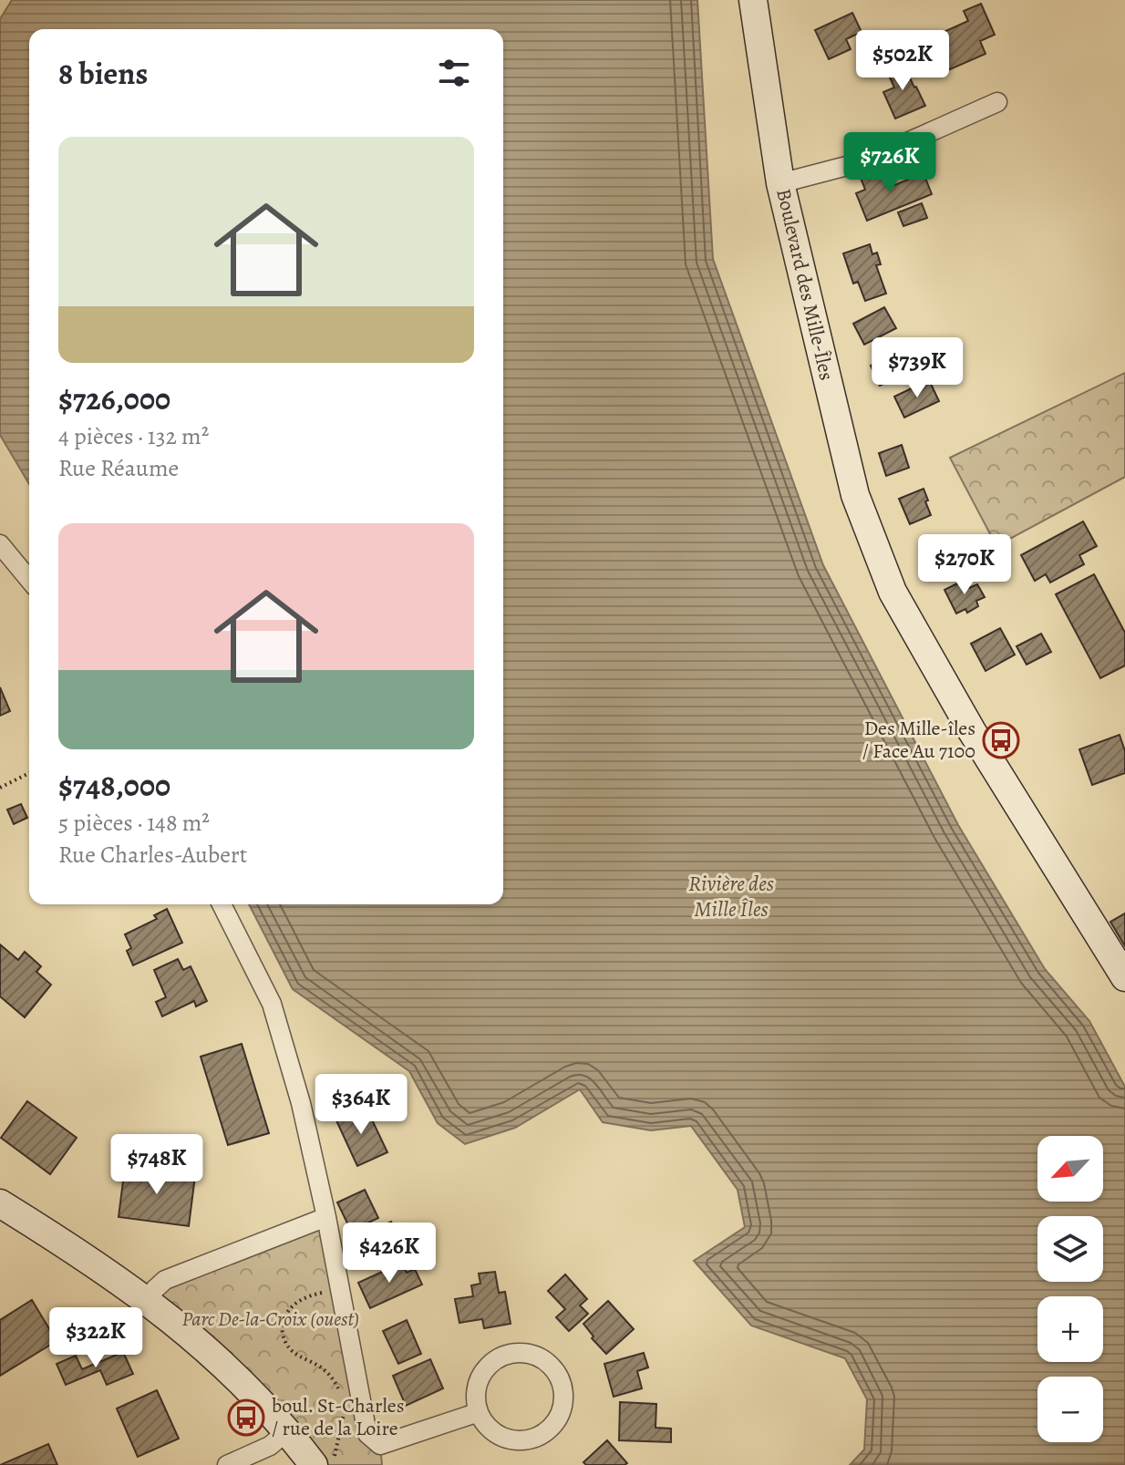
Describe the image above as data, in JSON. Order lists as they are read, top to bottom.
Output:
{
  "streets": {
    "street": ["Boulevard des Mille-Îles"]
  },
  "water": ["Rivière des Mille Îles"],
  "parks": ["Parc De-la-Croix (ouest)"],
  "places": {
    "bus stop": ["Des Mille-îles / Face Au 7100", "boul. St-Charles / rue de la Loire"]
  },
  "north": "bottom left",
  "page": {
    "heading": "8 biens",
    "price": [
      "$502K",
      "$726K",
      "$739K",
      "$270K",
      "$364K",
      "$748K",
      "$426K",
      "$322K"
    ],
    "list": [
      {
        "name": "$726,000",
        "note": "4 pièces · 132 m² · Rue Réaume"
      },
      {
        "name": "$748,000",
        "note": "5 pièces · 148 m² · Rue Charles-Aubert"
      }
    ],
    "map_buttons": ["+", "−"]
  }
}
